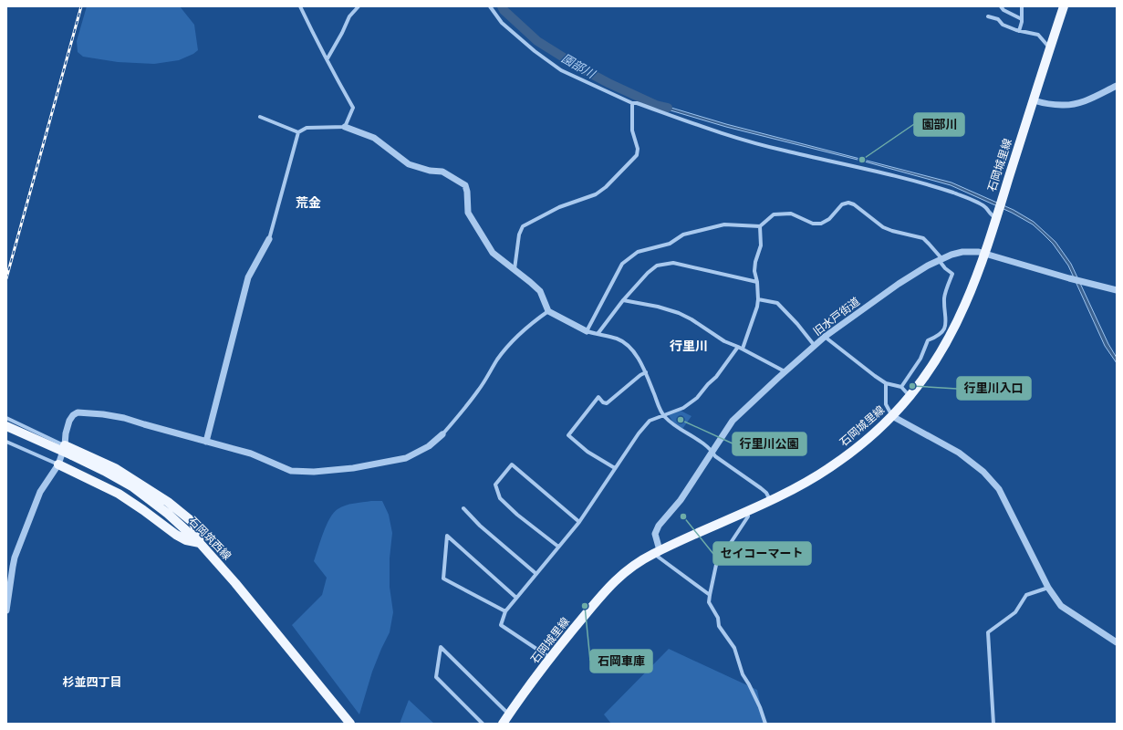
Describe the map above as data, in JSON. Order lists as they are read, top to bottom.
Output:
{
  "streets": {
    "main road": ["石岡城里線", "石岡筑西線"],
    "street": ["旧水戸街道"]
  },
  "crossings": [
    ["石岡城里線", "旧水戸街道"]
  ],
  "districts": ["荒金", "行里川", "杉並四丁目"],
  "water": ["園部川"],
  "places": [
    "園部川",
    "行里川入口",
    "行里川公園",
    "セイコーマート",
    "石岡車庫"
  ]
}
